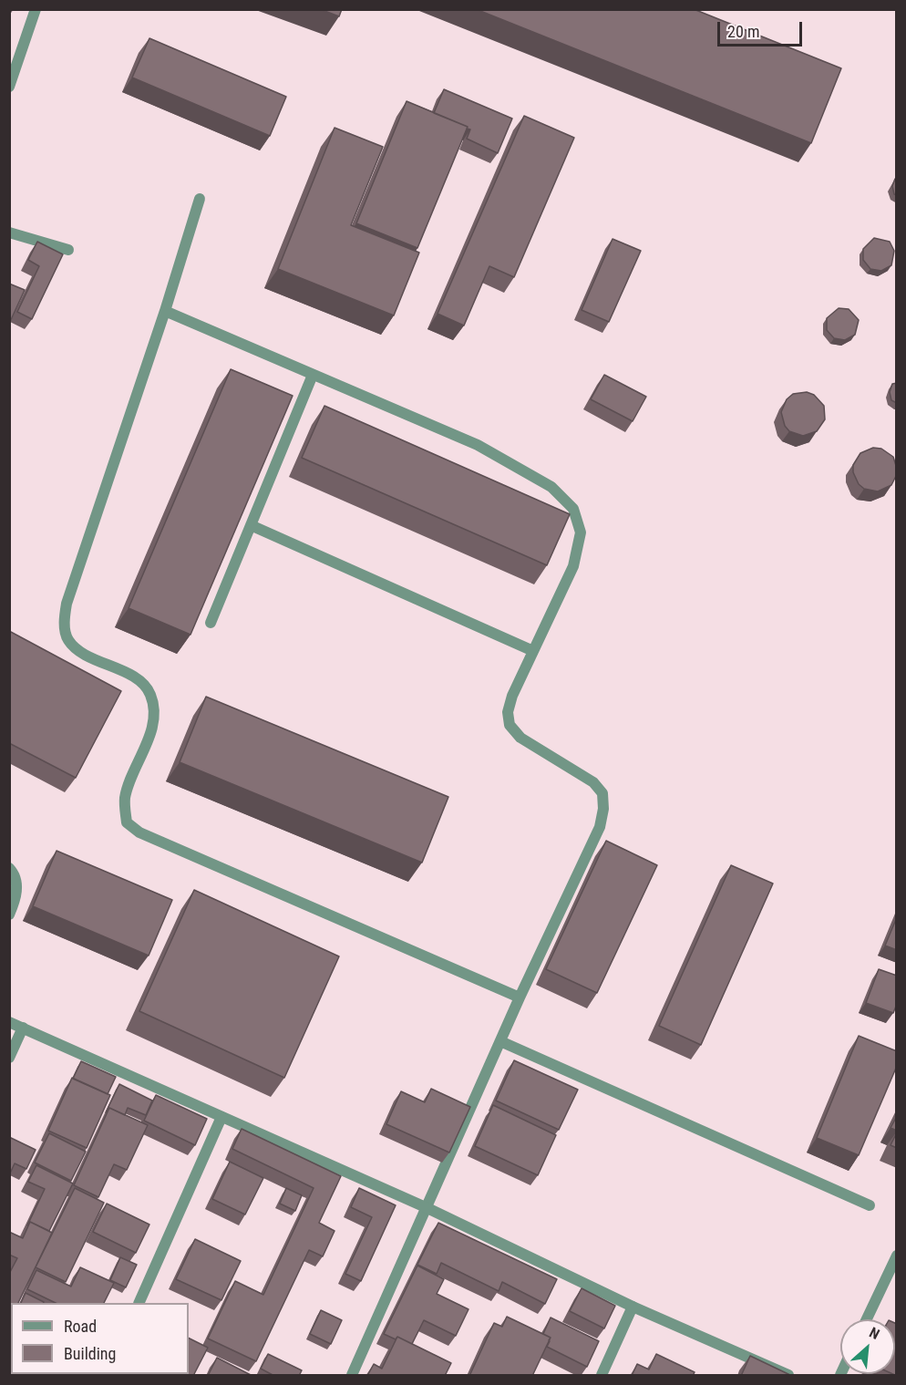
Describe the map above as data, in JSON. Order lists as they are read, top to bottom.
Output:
{
  "legend": ["Road", "Building"],
  "scale_bar": "20 m",
  "north": "top right"
}
